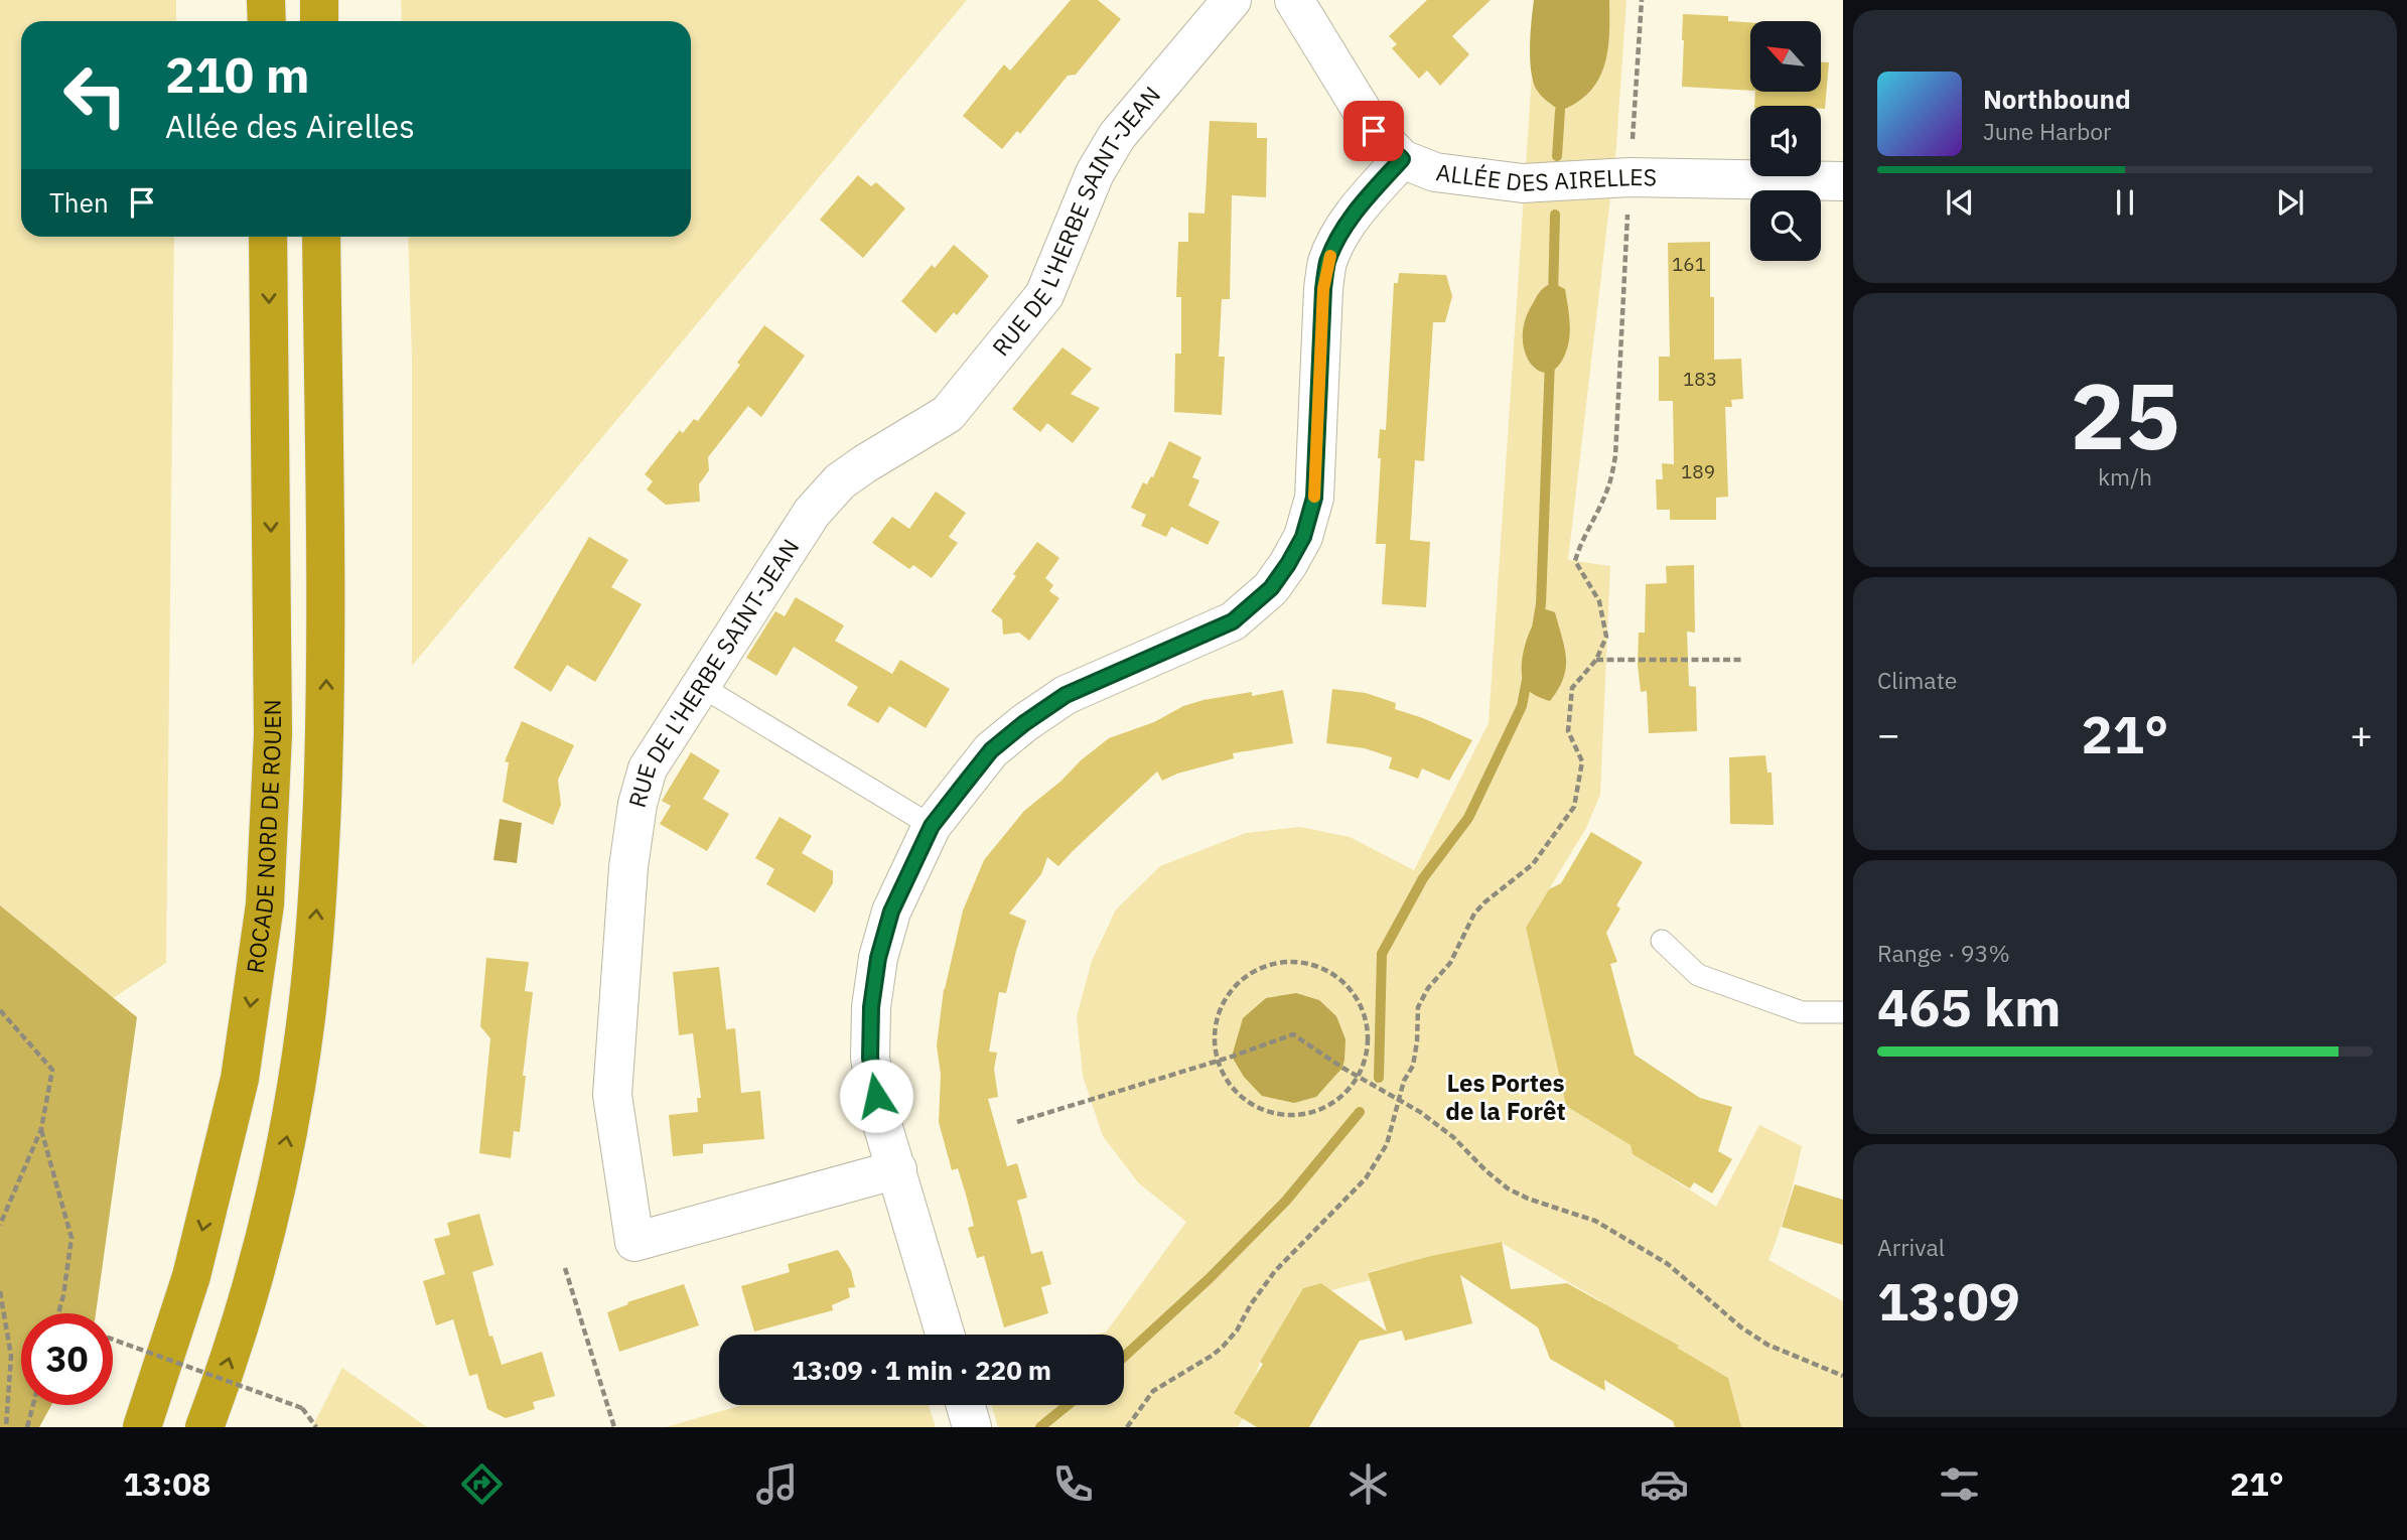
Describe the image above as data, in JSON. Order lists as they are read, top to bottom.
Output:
{
  "streets": {
    "highway": ["ROCADE NORD DE ROUEN"],
    "street": ["ALLÉE DES AIRELLES", "RUE DE L'HERBE SAINT-JEAN"]
  },
  "districts": ["Les Portes de la Forêt"],
  "house_numbers": ["161", "183", "189"],
  "north": "top left",
  "page": {
    "turn": ["210 m", "Allée des Airelles"],
    "song": ["Northbound", "June Harbor"],
    "then": "Then",
    "tile": [
      ["25", "km/h"],
      "Climate",
      ["Range · 93%", "465 km"],
      ["Arrival", "13:09"]
    ],
    "heat": ["−", "21°", "+"],
    "limit": "30",
    "trip": "13:09 · 1 min · 220 m",
    "tabs": ["13:08", "21°"]
  }
}
